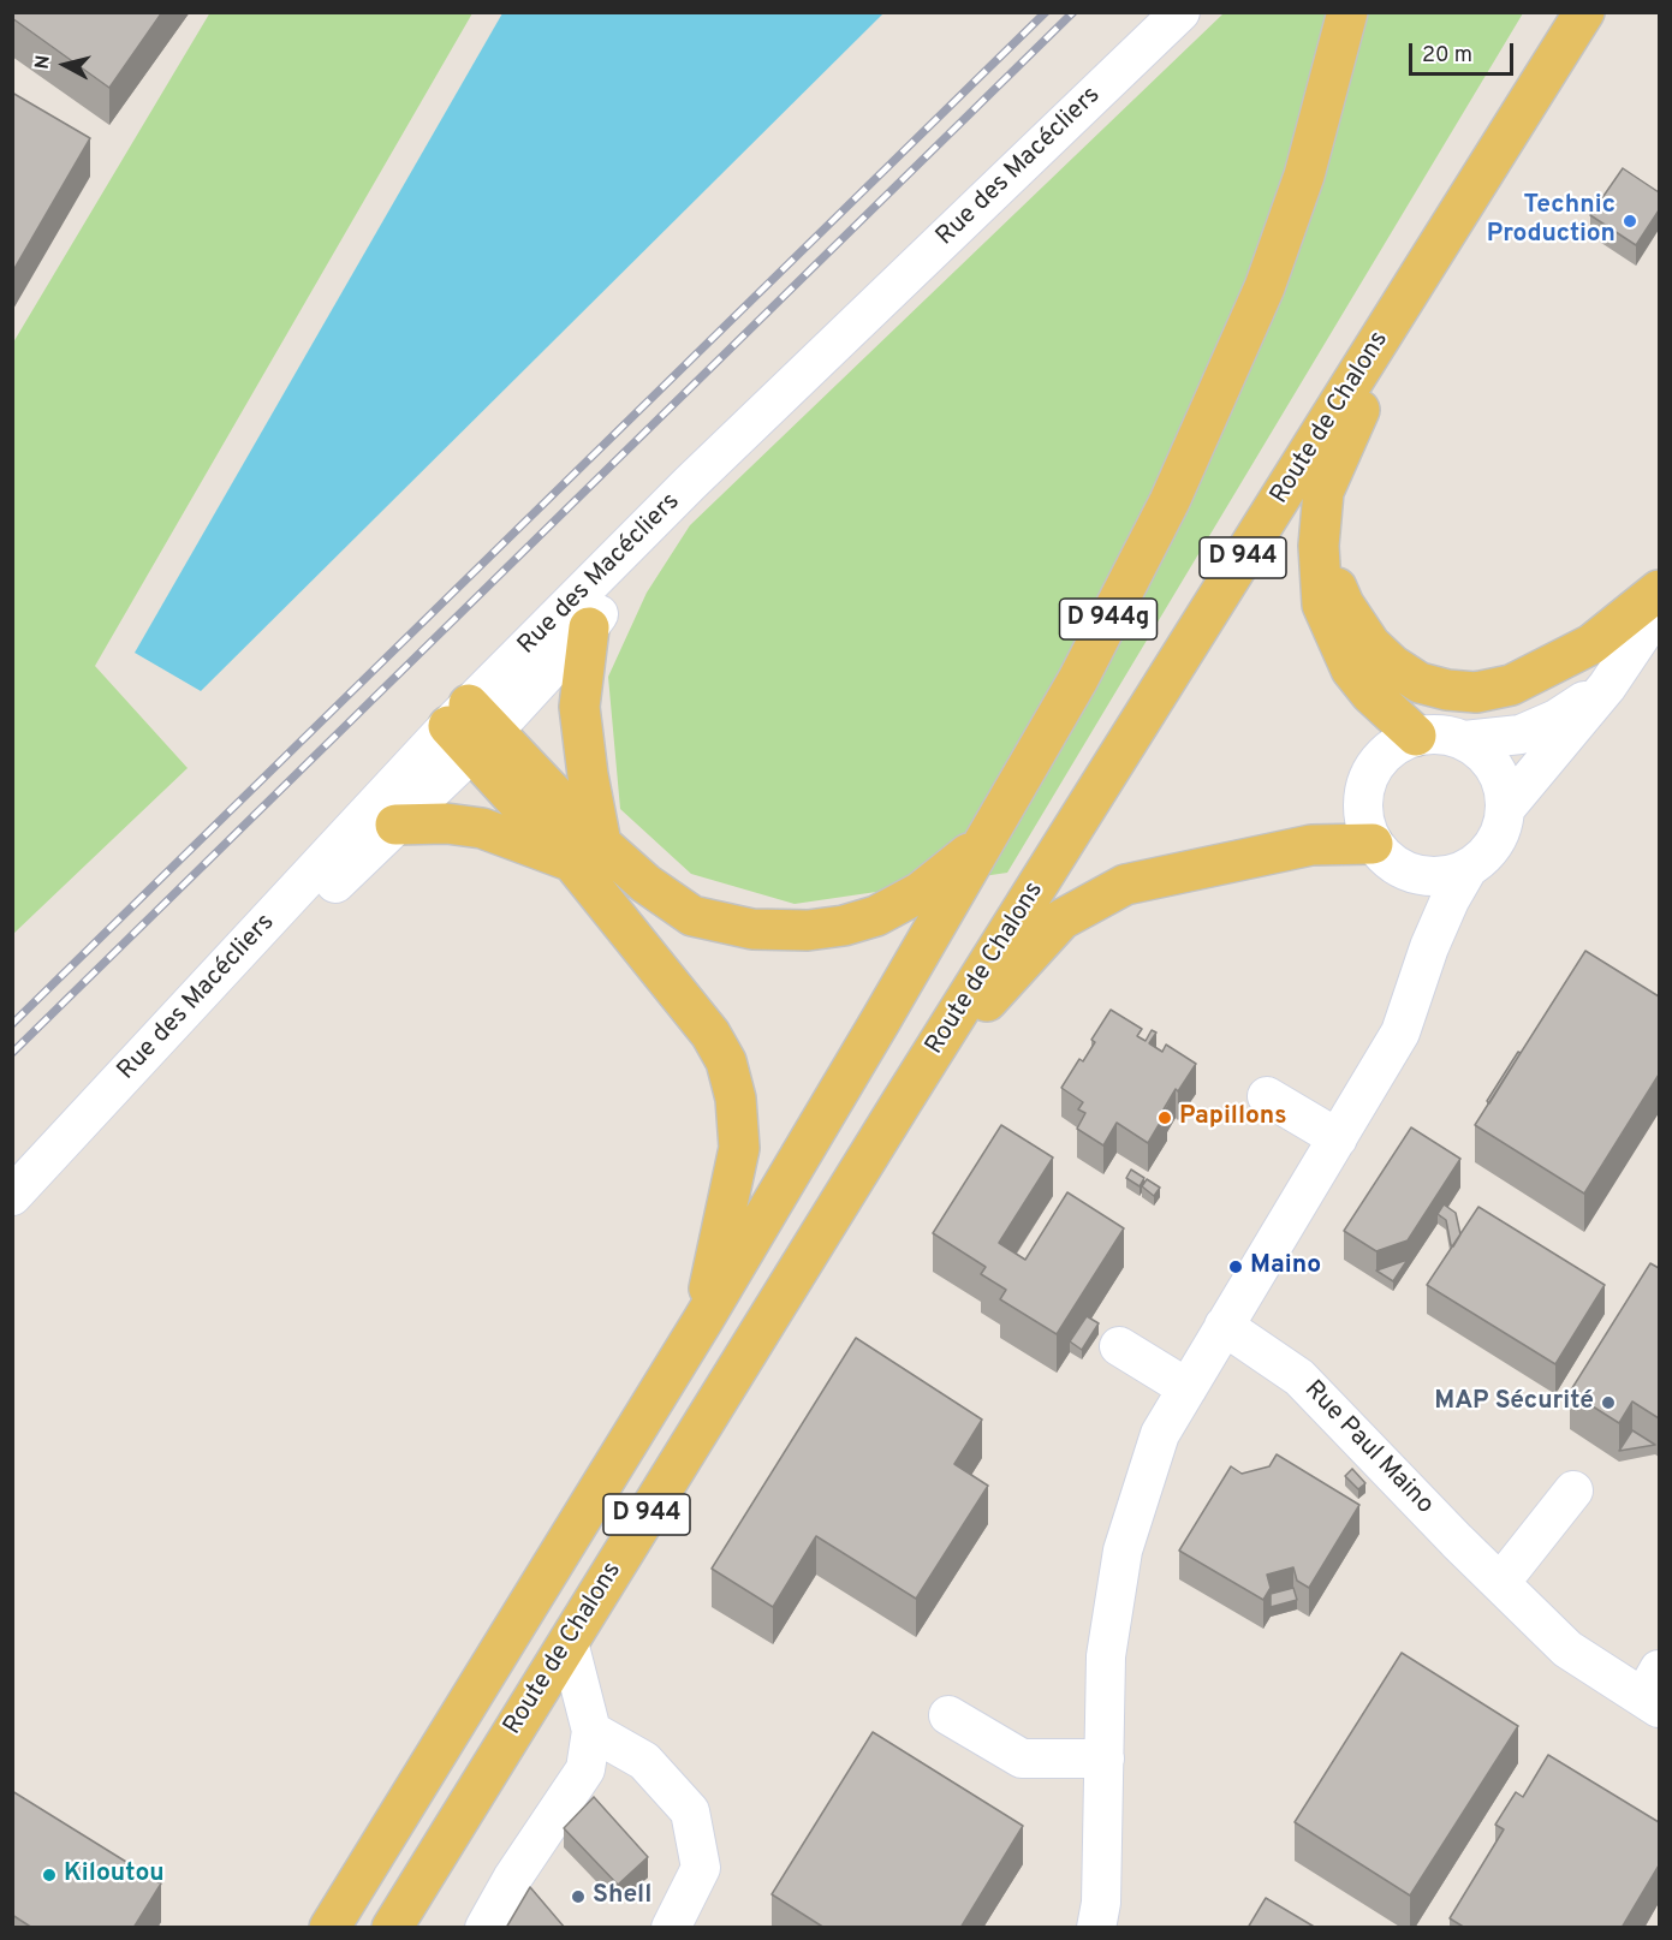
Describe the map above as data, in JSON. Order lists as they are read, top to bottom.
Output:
{
  "streets": {
    "main road": ["Route de Chalons", "D 944", "D 944g"],
    "street": ["Rue des Macécliers", "Rue Paul Maino"]
  },
  "places": [
    "Technic Production",
    "Papillons",
    "Maino",
    "MAP Sécurité",
    "Kiloutou",
    "Shell"
  ],
  "scale_bar": "20 m",
  "north": "left"
}
